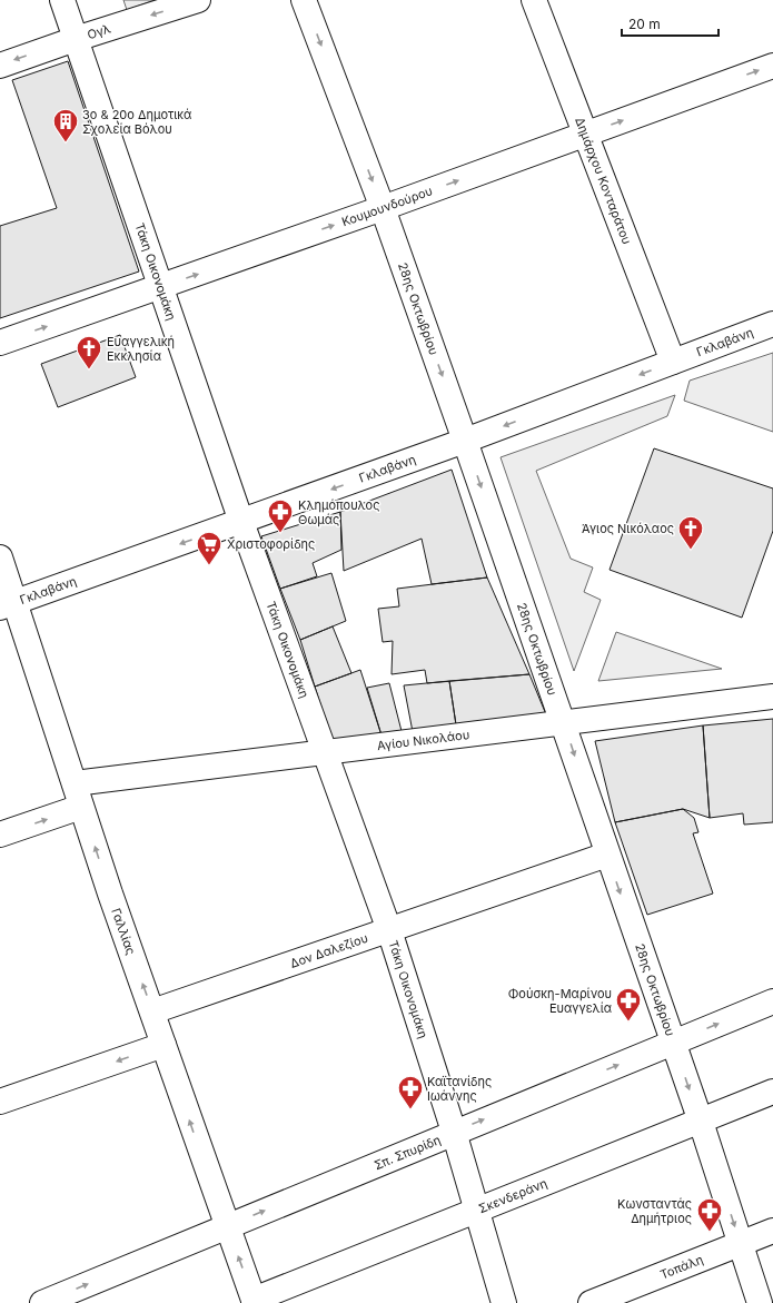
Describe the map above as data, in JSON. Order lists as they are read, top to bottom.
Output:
{
  "streets": {
    "street": [
      "Ογλ",
      "Δημάρχου Κονταράτου",
      "Κουμουνδούρου",
      "Τάκη Οικονομάκη",
      "28ης Οκτωβρίου",
      "Γκλαβάνη",
      "Αγίου Νικολάου",
      "Γαλλίας",
      "Δον Δαλεζίου",
      "Σπ. Σπυρίδη",
      "Σκενδεράνη",
      "Τοπάλη"
    ]
  },
  "crossings": [
    ["Ογλ", "Τάκη Οικονομάκη"],
    ["Δημάρχου Κονταράτου", "Κουμουνδούρου"],
    ["Δημάρχου Κονταράτου", "Γκλαβάνη"],
    ["Κουμουνδούρου", "Τάκη Οικονομάκη"],
    ["Κουμουνδούρου", "28ης Οκτωβρίου"],
    ["Τάκη Οικονομάκη", "Γκλαβάνη"],
    ["Τάκη Οικονομάκη", "Αγίου Νικολάου"],
    ["Τάκη Οικονομάκη", "Δον Δαλεζίου"],
    ["Τάκη Οικονομάκη", "Σπ. Σπυρίδη"],
    ["Τάκη Οικονομάκη", "Σκενδεράνη"],
    ["28ης Οκτωβρίου", "Γκλαβάνη"],
    ["28ης Οκτωβρίου", "Αγίου Νικολάου"],
    ["28ης Οκτωβρίου", "Δον Δαλεζίου"],
    ["28ης Οκτωβρίου", "Σπ. Σπυρίδη"],
    ["28ης Οκτωβρίου", "Σκενδεράνη"],
    ["28ης Οκτωβρίου", "Τοπάλη"],
    ["Γκλαβάνη", "Γαλλίας"],
    ["Αγίου Νικολάου", "Γαλλίας"],
    ["Γαλλίας", "Δον Δαλεζίου"],
    ["Γαλλίας", "Σπ. Σπυρίδη"],
    ["Γαλλίας", "Σκενδεράνη"]
  ],
  "one_way": [
    "Ογλ",
    "Κουμουνδούρου",
    "28ης Οκτωβρίου",
    "Γκλαβάνη",
    "Γαλλίας",
    "Σπ. Σπυρίδη"
  ],
  "places": {
    "building": ["3ο & 20ο Δημοτικά Σχολεία Βόλου"],
    "church": ["Ευαγγελική Εκκλησία", "Άγιος Νικόλαος"],
    "pharmacy": [
      "Κλημόπουλος Θωμάς",
      "Φούσκη-Μαρίνου Ευαγγελία",
      "Καϊτανίδης Ιωάννης",
      "Κωνσταντάς Δημήτριος"
    ],
    "supermarket": ["Χριστοφορίδης"]
  },
  "scale_bar": "20 m"
}
